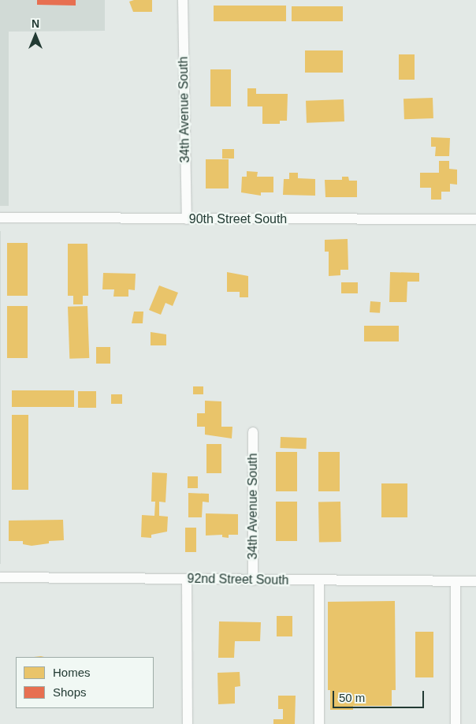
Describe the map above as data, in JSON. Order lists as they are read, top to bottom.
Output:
{
  "streets": {
    "street": ["34th Avenue South", "90th Street South", "92nd Street South"]
  },
  "crossings": [
    ["34th Avenue South", "90th Street South"],
    ["34th Avenue South", "92nd Street South"]
  ],
  "legend": ["Homes", "Shops"],
  "scale_bar": "50 m",
  "north": "top"
}
